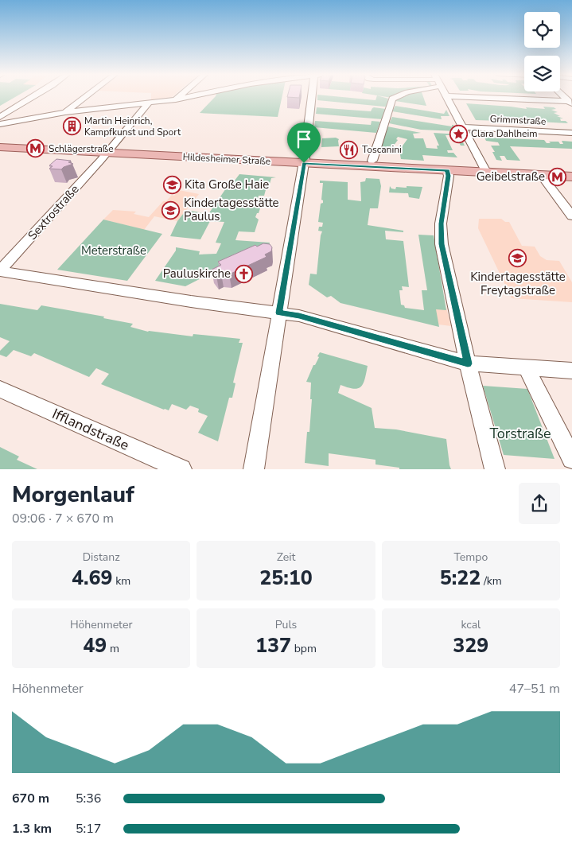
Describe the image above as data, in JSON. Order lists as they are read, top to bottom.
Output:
{
  "streets": {
    "main road": ["Hildesheimer Straße"],
    "street": ["Grimmstraße", "Sextrostraße", "Ifflandstraße"]
  },
  "crossings": [
    ["Hildesheimer Straße", "Sextrostraße"]
  ],
  "parks": ["Meterstraße", "Torstraße"],
  "places": {
    "building": ["Martin Heinrich, Kampfkunst und Sport"],
    "place": ["Clara Dahlheim"],
    "metro station": ["Schlägerstraße", "Geibelstraße"],
    "restaurant": ["Toscanini"],
    "school or university": ["Kita Große Haie", "Kindertagesstätte Paulus", "Kindertagesstätte Freytagstraße"],
    "church": ["Pauluskirche"]
  },
  "page": {
    "heading": ["Morgenlauf", "09:06 · 7 × 670 m"],
    "stats": [
      ["Distanz", "4.69 km"],
      ["Zeit", "25:10"],
      ["Tempo", "5:22 /km"],
      ["Höhenmeter", "49 m"],
      ["Puls", "137 bpm"],
      ["kcal", "329"]
    ],
    "chart": ["Höhenmeter", "47–51 m"],
    "list": [
      {
        "name": "670 m",
        "note": "5:36"
      },
      {
        "name": "1.3 km",
        "note": "5:17"
      }
    ]
  }
}
